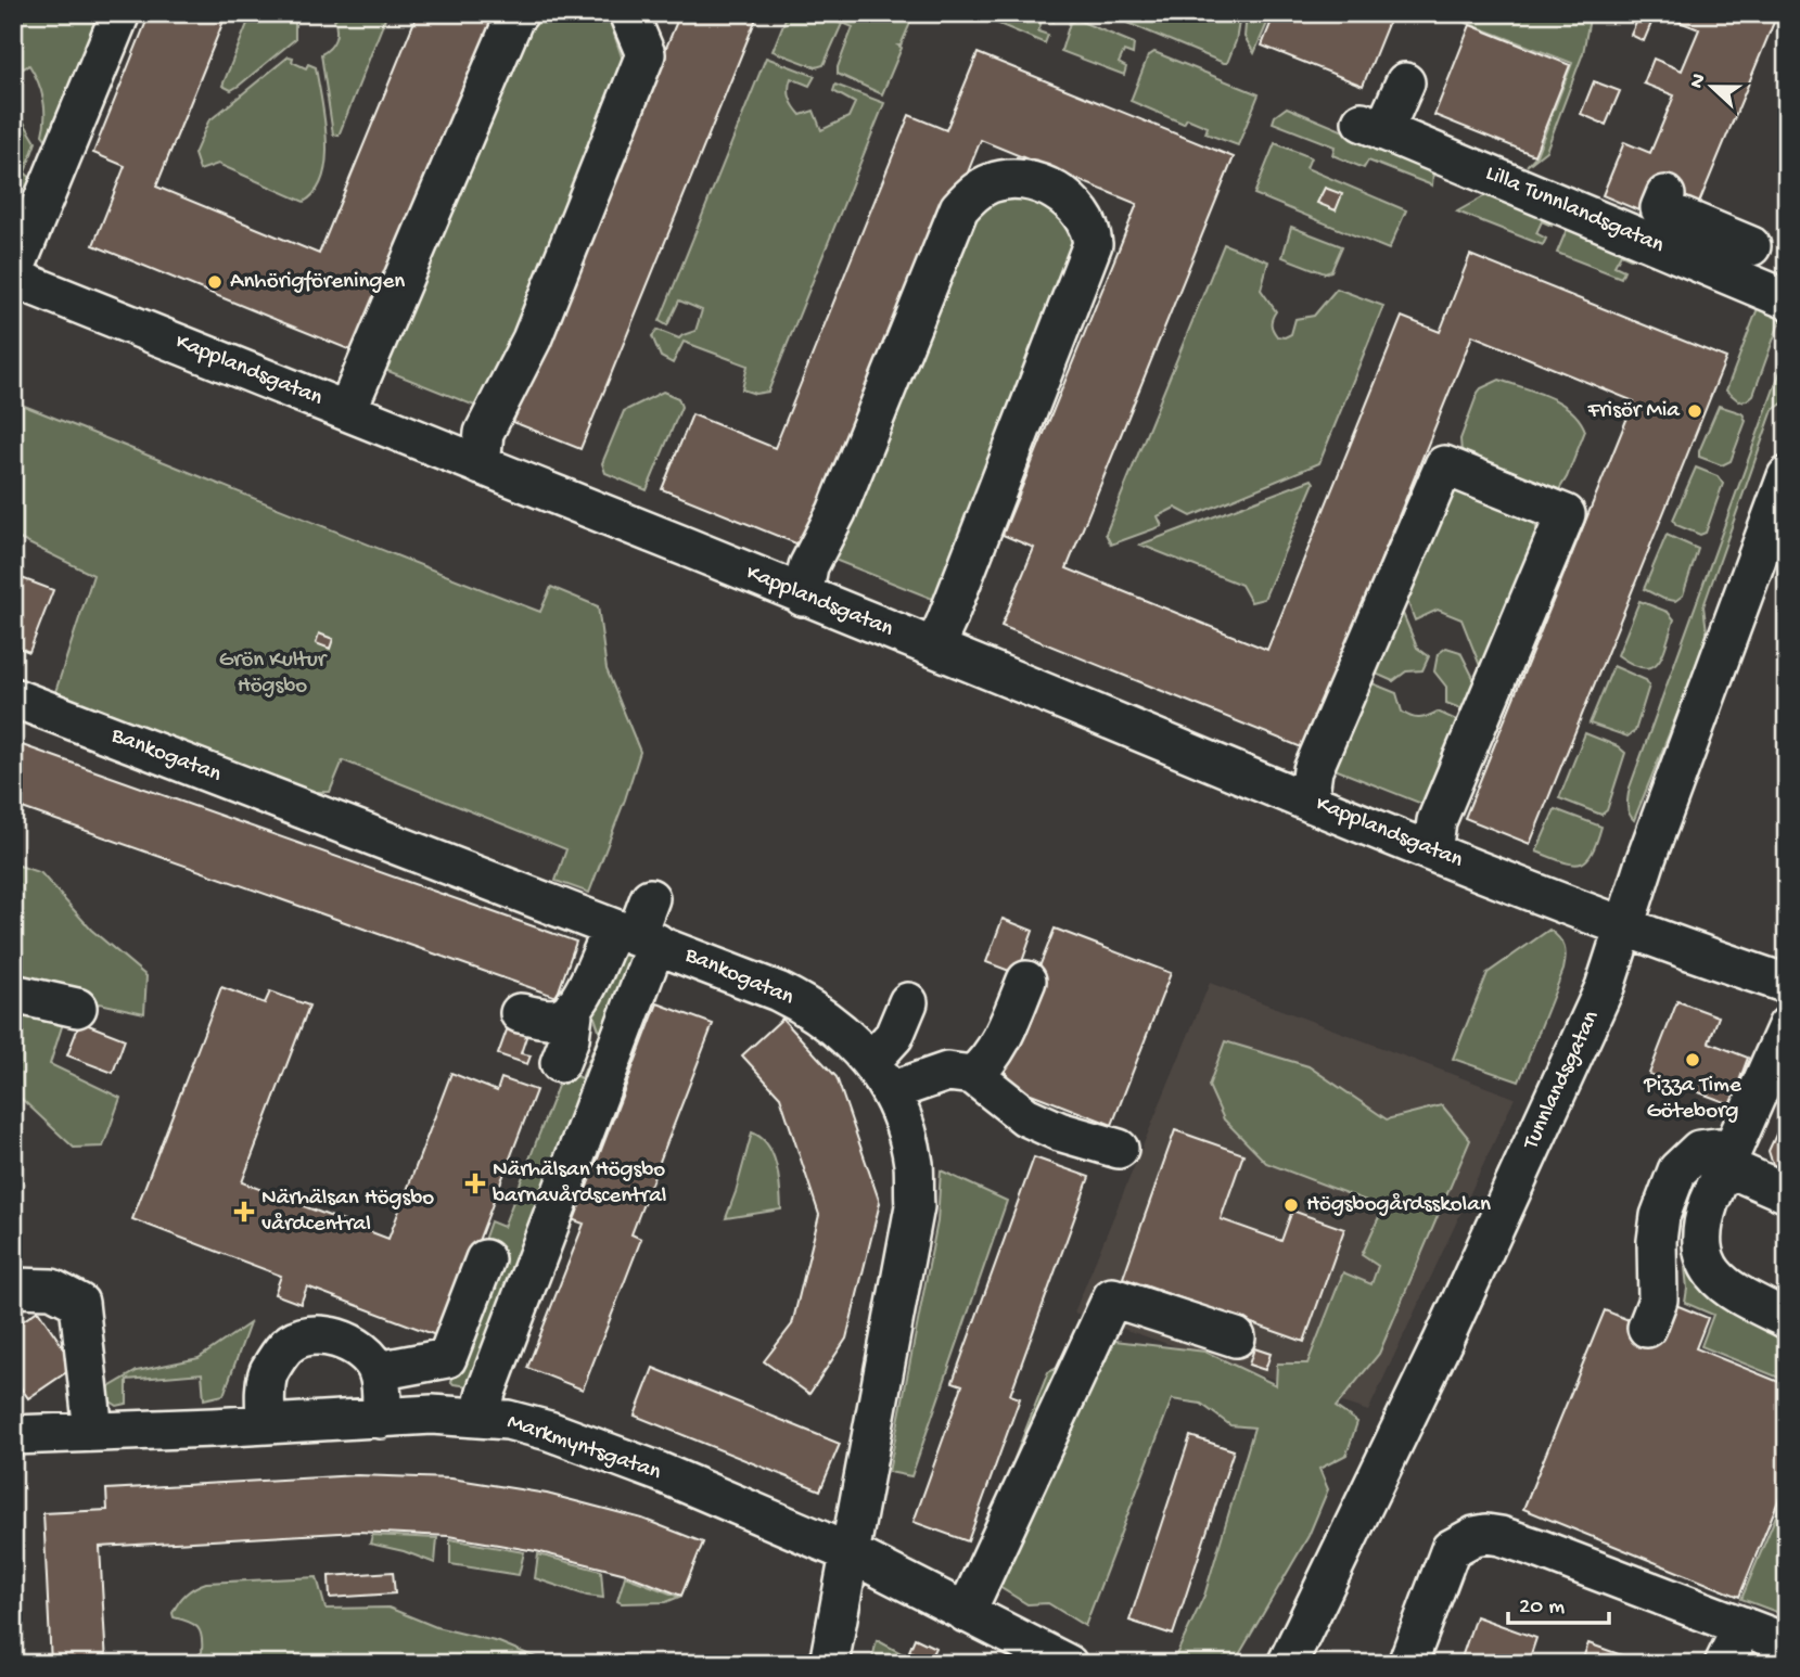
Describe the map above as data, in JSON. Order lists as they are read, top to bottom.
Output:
{
  "streets": {
    "street": [
      "Lilla Tunnlandsgatan",
      "Kapplandsgatan",
      "Bankogatan",
      "Tunnlandsgatan",
      "Markmyntsgatan"
    ]
  },
  "crossings": [
    ["Kapplandsgatan", "Tunnlandsgatan"],
    ["Bankogatan", "Markmyntsgatan"]
  ],
  "parks": ["Grön Kultur Högsbo"],
  "places": {
    "other": [
      "Anhörigföreningen",
      "Frisör Mia",
      "Pizza Time Göteborg",
      "Högsbogårdsskolan"
    ],
    "health": ["Närhälsan Högsbo barnavårdscentral", "Närhälsan Högsbo vårdcentral"]
  },
  "scale_bar": "20 m",
  "north": "left"
}
